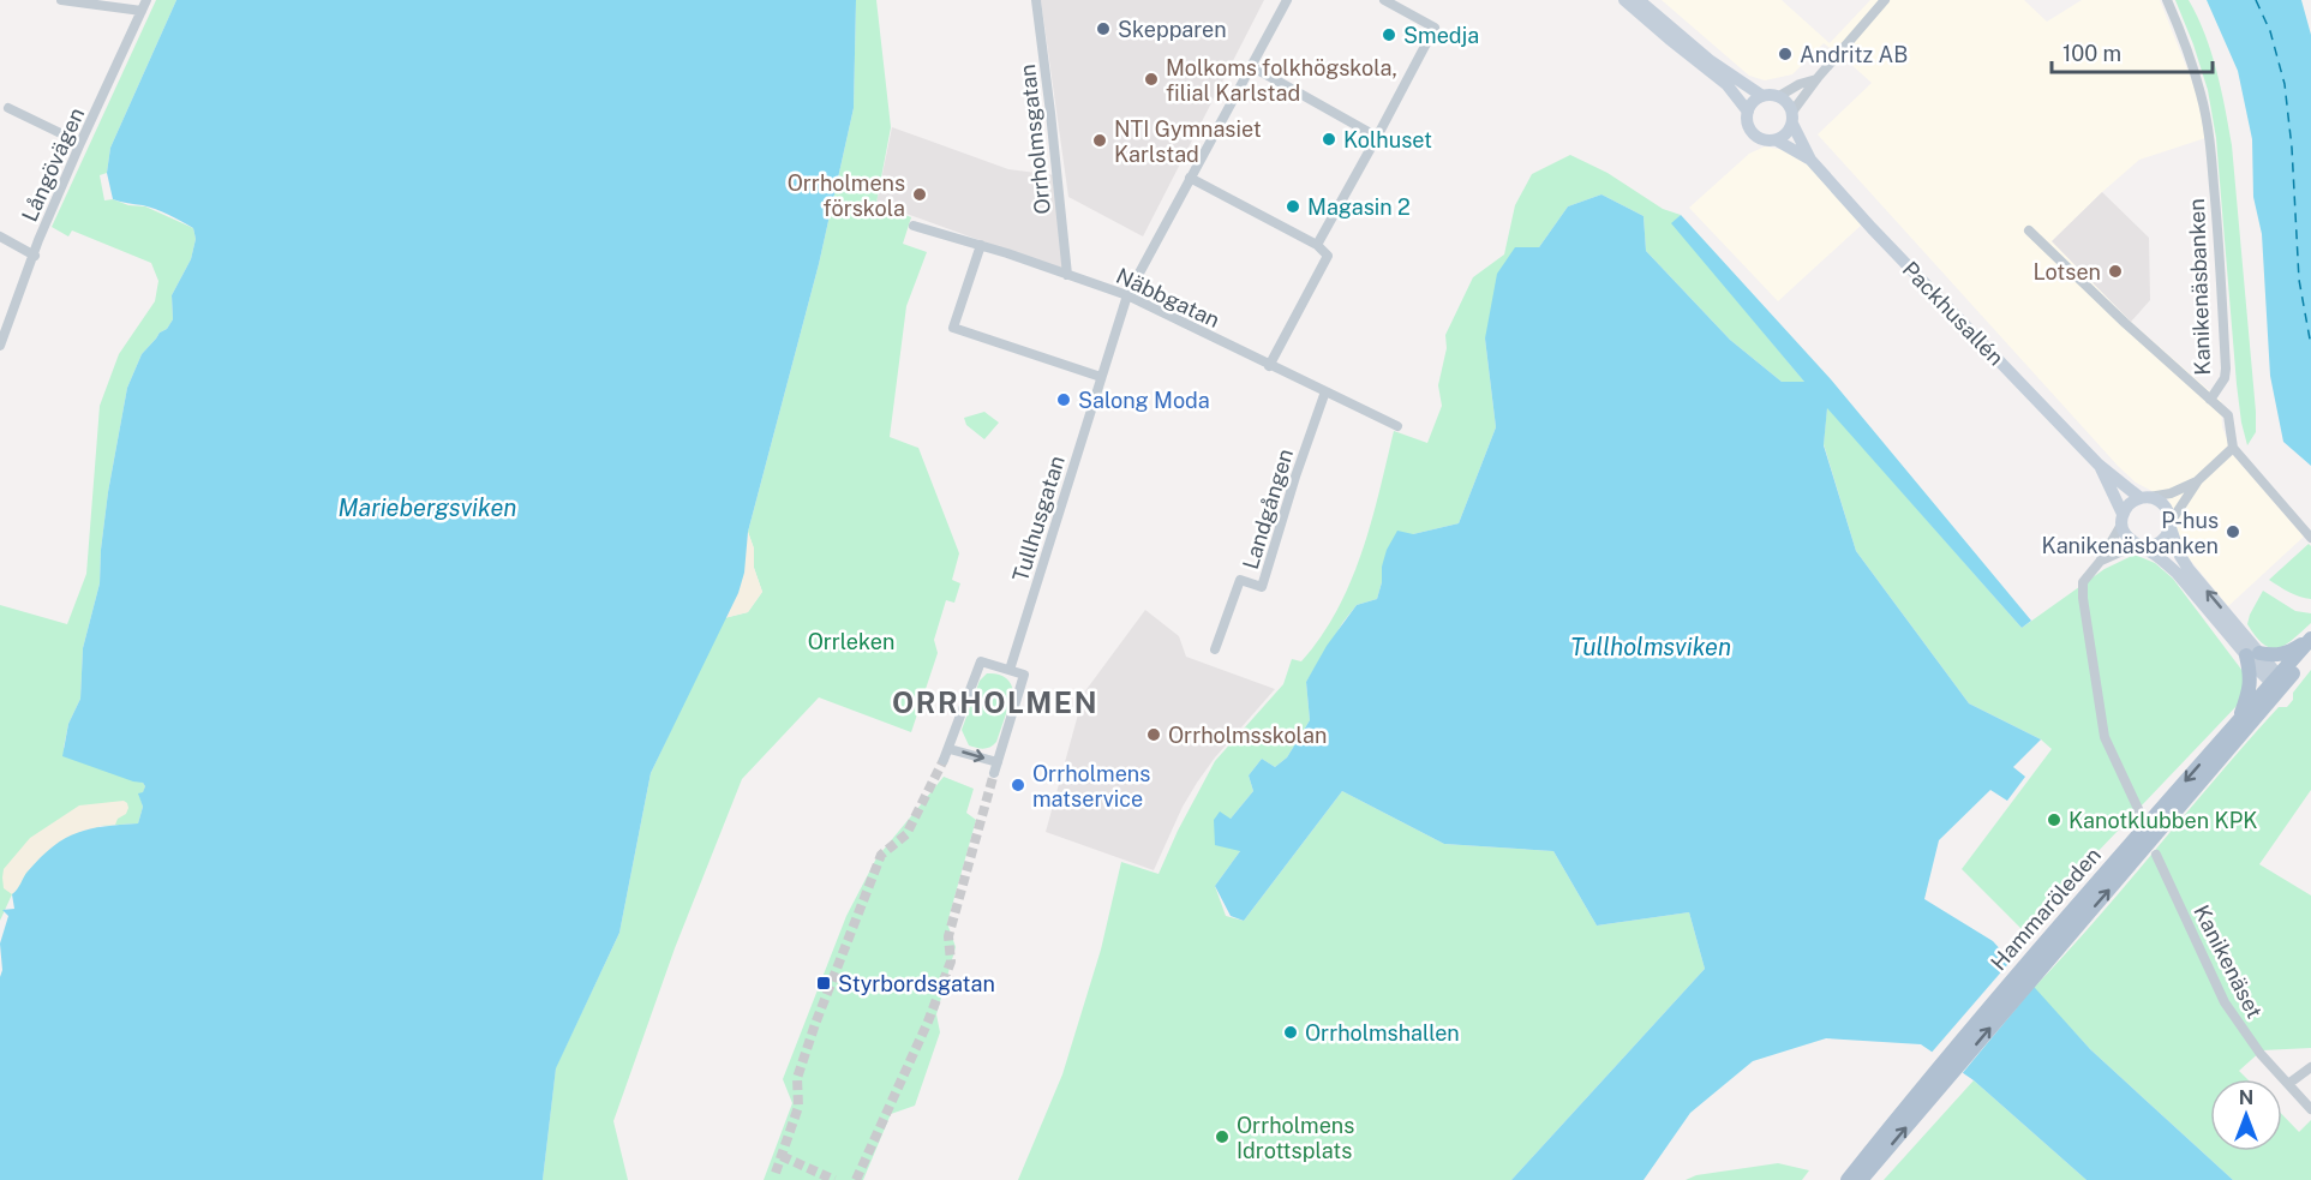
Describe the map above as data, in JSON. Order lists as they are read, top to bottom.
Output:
{
  "streets": {
    "main road": ["Hammaröleden"],
    "street": [
      "Orrholmsgatan",
      "Långövägen",
      "Kanikenäsbanken",
      "Näbbgatan",
      "Packhusallén",
      "Landgången",
      "Tullhusgatan",
      "Kanikenäset"
    ]
  },
  "crossings": [
    ["Orrholmsgatan", "Näbbgatan"],
    ["Näbbgatan", "Landgången"],
    ["Näbbgatan", "Tullhusgatan"]
  ],
  "districts": ["ORRHOLMEN"],
  "water": ["Mariebergsviken", "Tullholmsviken"],
  "parks": ["Orrleken"],
  "places": {
    "other": [
      "Skepparen",
      "Smedja",
      "Andritz AB",
      "Molkoms folkhögskola, filial Karlstad",
      "Kolhuset",
      "NTI Gymnasiet Karlstad",
      "Orrholmens förskola",
      "Magasin 2",
      "Lotsen",
      "Salong Moda",
      "P-hus Kanikenäsbanken",
      "Orrholmsskolan",
      "Orrholmens matservice",
      "Kanotklubben KPK",
      "Orrholmshallen",
      "Orrholmens Idrottsplats"
    ],
    "transit": ["Styrbordsgatan"]
  },
  "scale_bar": "100 m",
  "north": "top"
}
